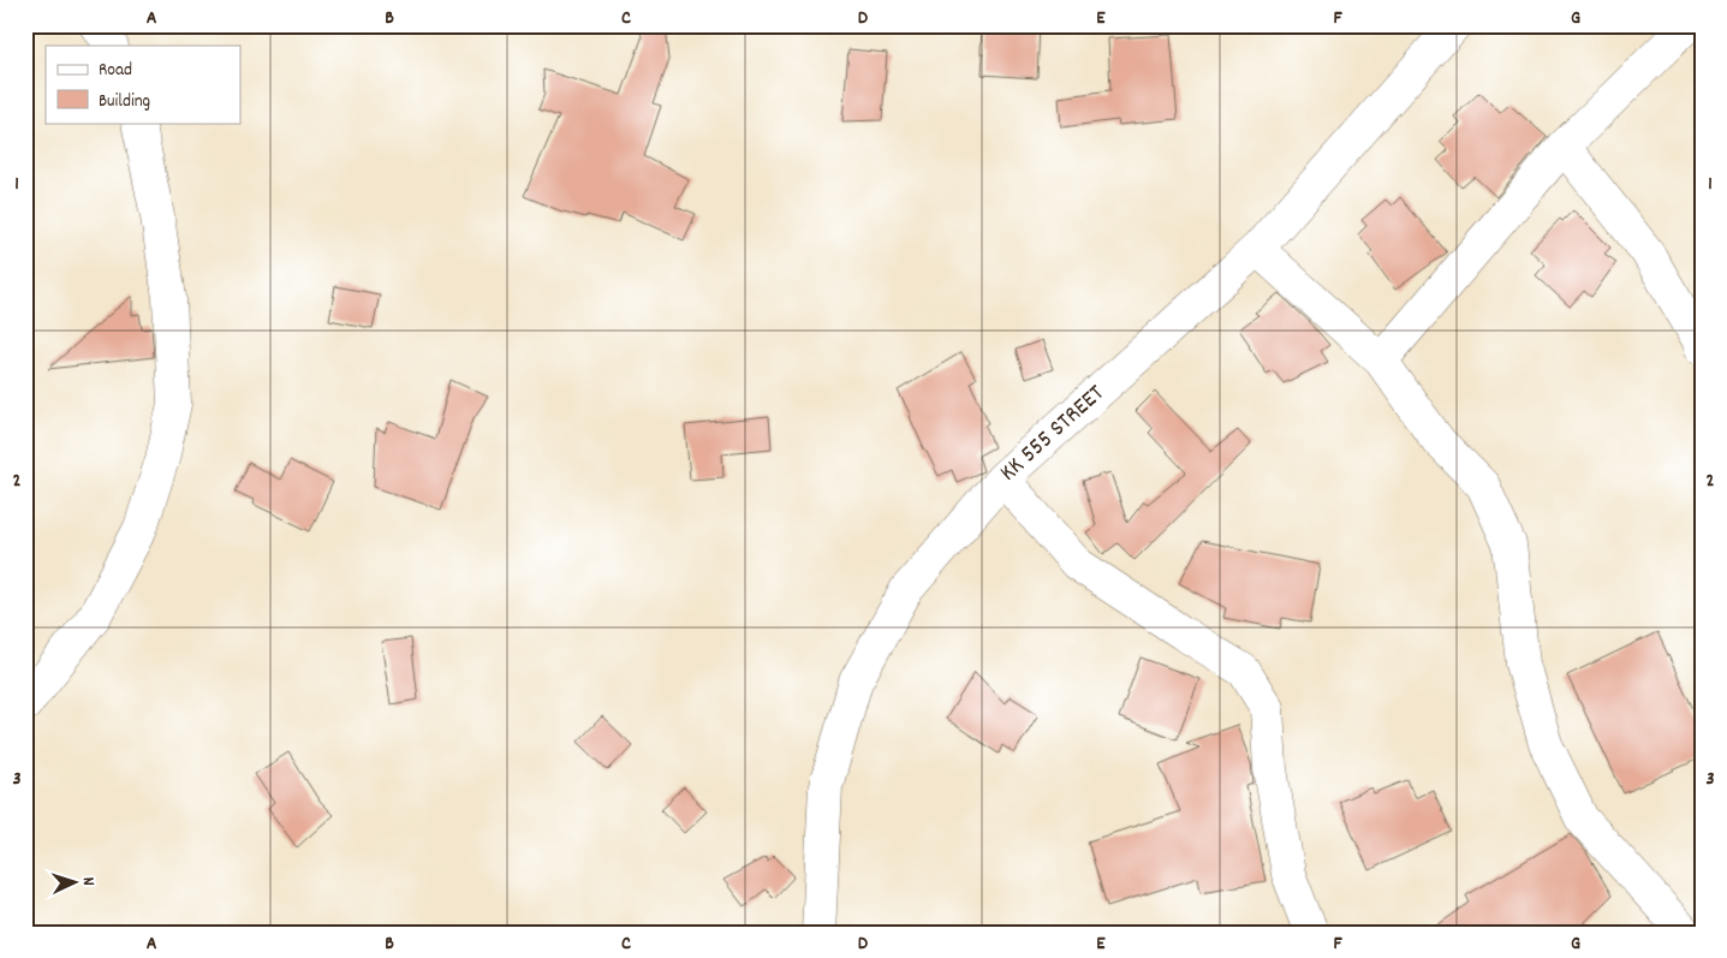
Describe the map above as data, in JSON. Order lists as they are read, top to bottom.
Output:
{
  "streets": {
    "street": ["KK 555 STREET"]
  },
  "legend": ["Road", "Building"],
  "north": "right",
  "grid": {
    "columns": [
      "A",
      "B",
      "C",
      "D",
      "E",
      "F",
      "G"
    ],
    "rows": ["1", "2", "3"]
  }
}
